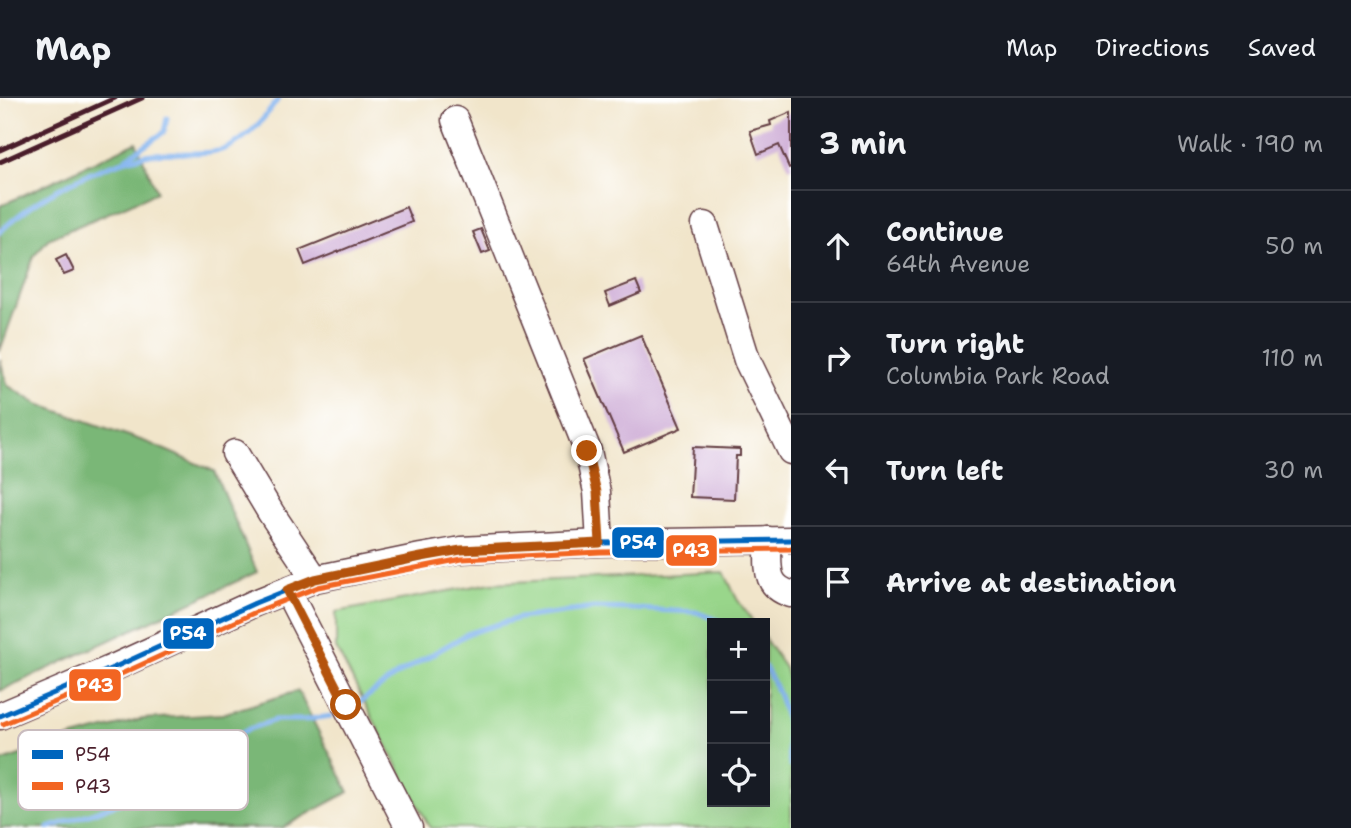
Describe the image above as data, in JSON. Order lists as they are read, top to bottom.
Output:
{
  "lines": ["transit line P54", "transit line P43"],
  "legend": ["P54", "P43"],
  "page": {
    "header": "Map",
    "nav": ["Map", "Directions", "Saved"],
    "heading": ["3 min", "Walk · 190 m"],
    "list": [
      ["Continue", "64th Avenue", "50 m"],
      ["Turn right", "Columbia Park Road", "110 m"],
      ["Turn left", "30 m"],
      "Arrive at destination"
    ],
    "map_buttons": ["+", "−"]
  }
}
